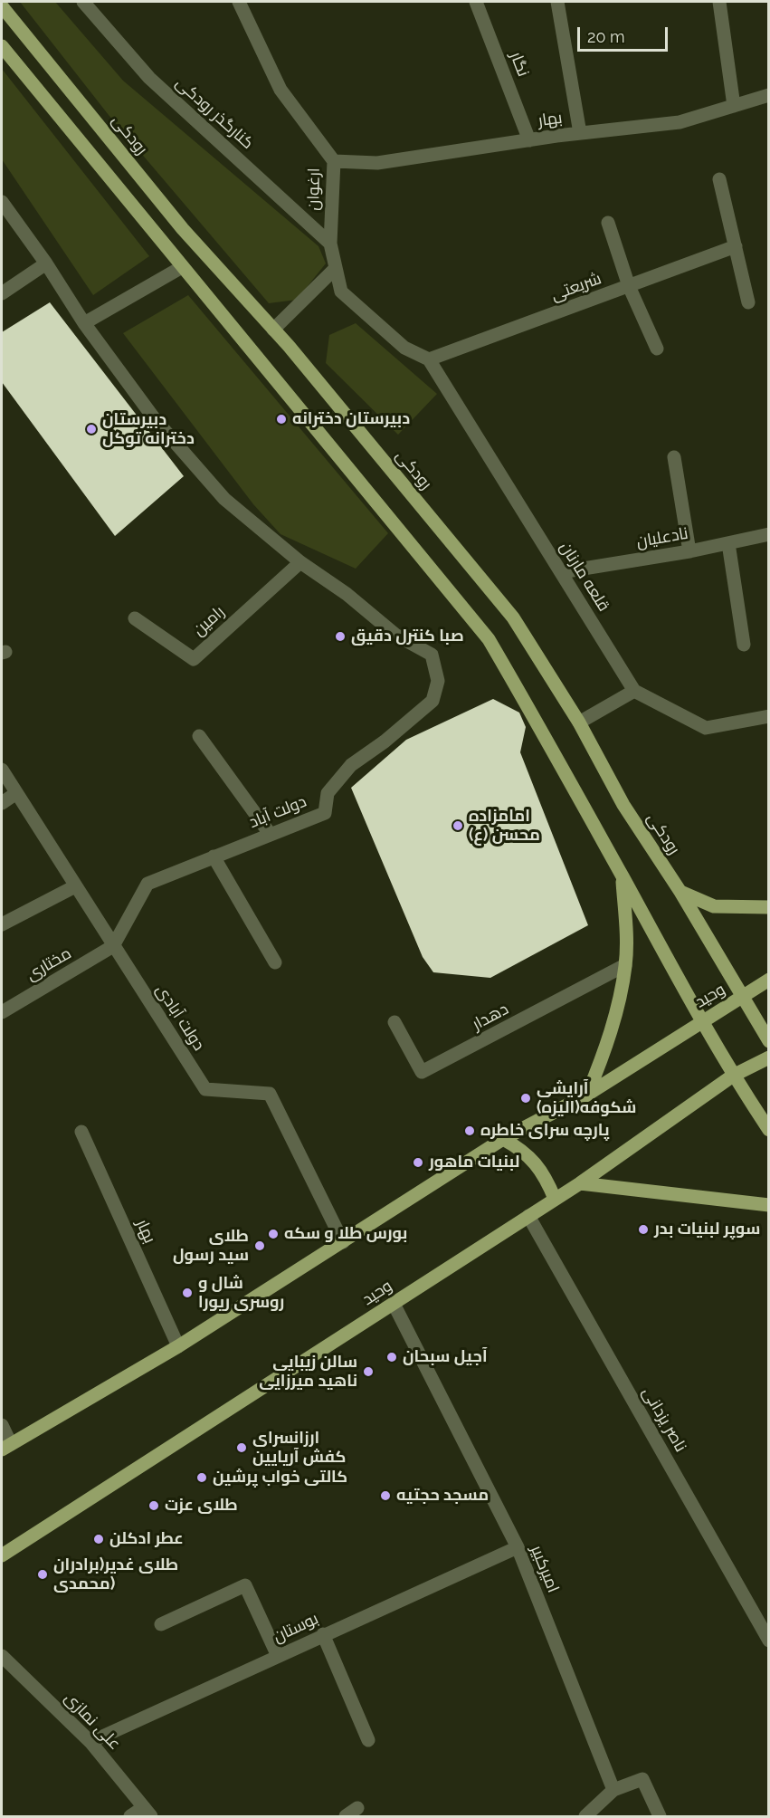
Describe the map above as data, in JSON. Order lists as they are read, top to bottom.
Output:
{
  "streets": {
    "main road": ["رودکی", "وحید"],
    "street": [
      "نگار",
      "کنارگذر رودکی",
      "بهار",
      "ارغوان",
      "شریعتی",
      "نادعلیان",
      "قلعه مارنان",
      "رامین",
      "دولت آباد",
      "مختاری",
      "دهدار",
      "دولت آبادی",
      "ناصر یزدانی",
      "امیرکبیر",
      "بوستان",
      "علی نمازی"
    ]
  },
  "crossings": [
    ["نگار", "بهار"],
    ["کنارگذر رودکی", "ارغوان"],
    ["بهار", "ارغوان"],
    ["بهار", "وحید"],
    ["رودکی", "وحید"],
    ["ارغوان", "شریعتی"],
    ["ارغوان", "قلعه مارنان"],
    ["شریعتی", "قلعه مارنان"],
    ["نادعلیان", "قلعه مارنان"],
    ["رامین", "دولت آباد"],
    ["دولت آباد", "مختاری"],
    ["دولت آباد", "دولت آبادی"],
    ["مختاری", "دولت آبادی"],
    ["وحید", "دولت آبادی"],
    ["وحید", "ناصر یزدانی"],
    ["وحید", "امیرکبیر"],
    ["امیرکبیر", "بوستان"],
    ["بوستان", "علی نمازی"]
  ],
  "places": [
    "دبیرستان دخترانه",
    "دبیرستان دخترانه توکل",
    "صبا کنترل دقیق",
    "امامزاده محسن (ع)",
    "آرایشی شکوفه(الیزه)",
    "پارچه سرای خاطره",
    "لبنیات ماهور",
    "سوپر لبنیات بدر",
    "بورس طلا و سکه",
    "طلای سید رسول",
    "شال و روسری ریورا",
    "آجیل سبحان",
    "سالن زیبایی ناهید میرزایی",
    "ارزانسرای کفش آریایین",
    "کالتی خواب پرشین",
    "مسجد حجتیه",
    "طلای عزت",
    "عطر ادکلن",
    "طلای غدیر(برادران محمدی)"
  ],
  "scale_bar": "20 m"
}
